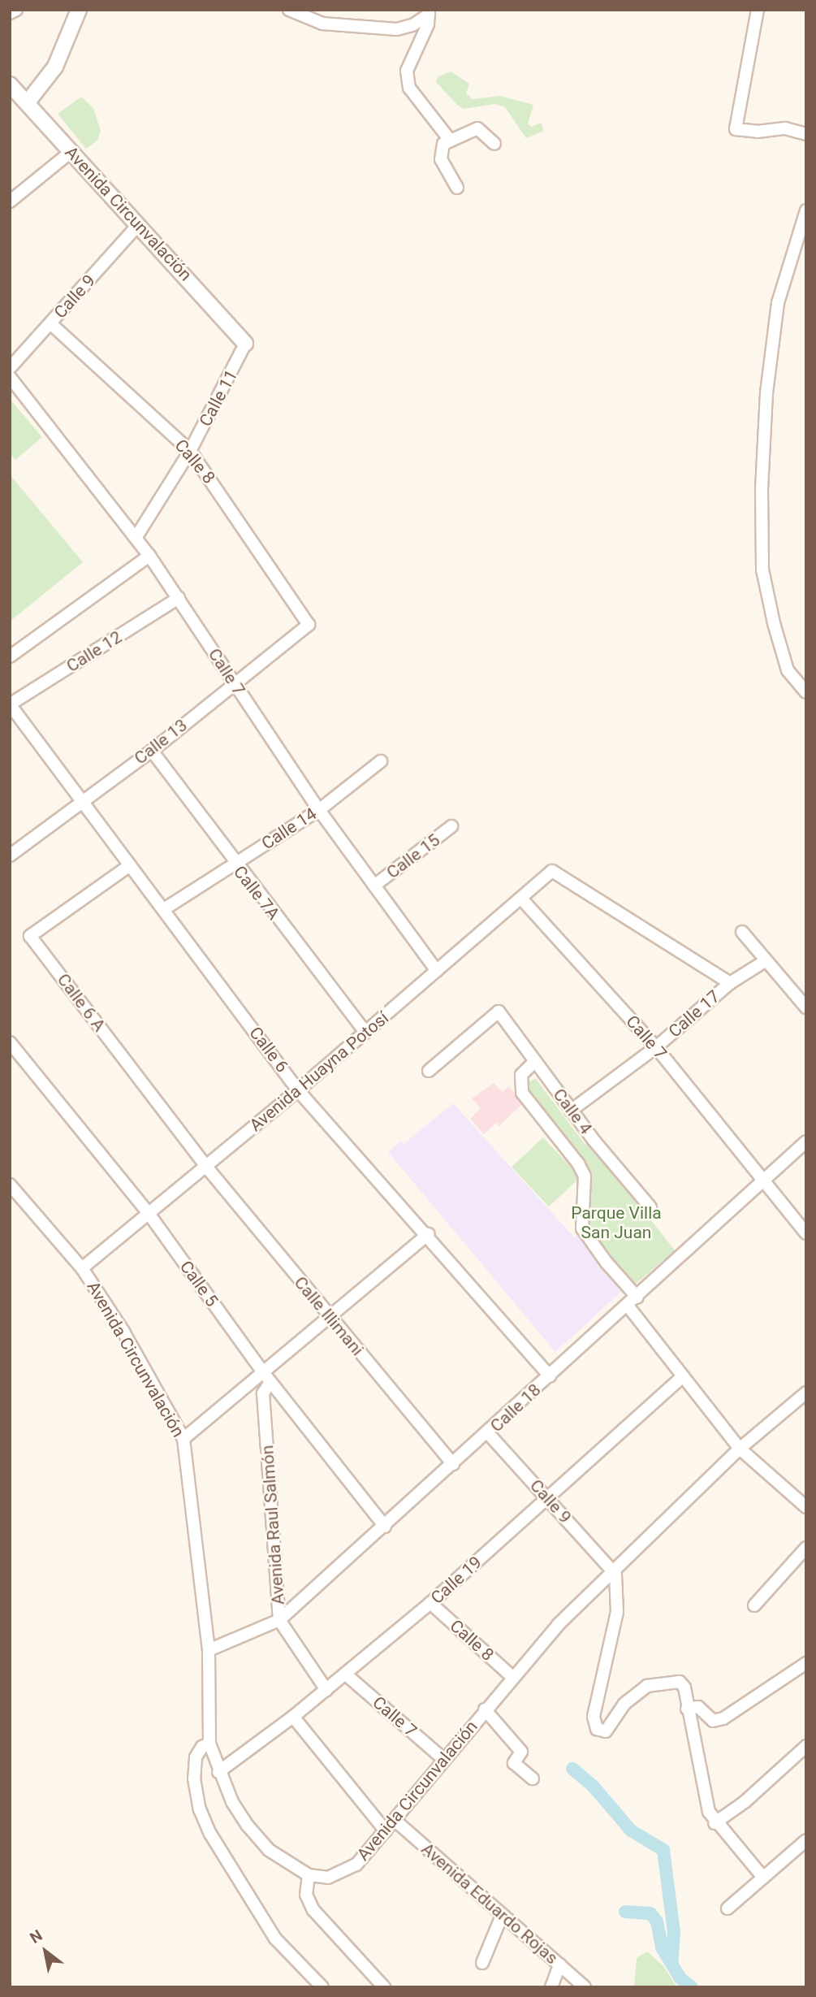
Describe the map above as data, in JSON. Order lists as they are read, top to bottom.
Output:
{
  "streets": {
    "street": [
      "Avenida Circunvalación",
      "Calle 9",
      "Calle 11",
      "Calle 8",
      "Calle 12",
      "Calle 7",
      "Calle 13",
      "Calle 14",
      "Calle 15",
      "Calle 7A",
      "Calle 6 A",
      "Calle 17",
      "Calle 6",
      "Avenida Huayna Potosí",
      "Calle 4",
      "Calle 5",
      "Calle Illimani",
      "Calle 18",
      "Avenida Raul Salmón",
      "Calle 19",
      "Avenida Eduardo Rojas"
    ]
  },
  "crossings": [
    ["Avenida Circunvalación", "Calle 9"],
    ["Avenida Circunvalación", "Calle 11"],
    ["Avenida Circunvalación", "Calle 8"],
    ["Avenida Circunvalación", "Calle 7"],
    ["Avenida Circunvalación", "Avenida Huayna Potosí"],
    ["Avenida Circunvalación", "Calle 18"],
    ["Avenida Circunvalación", "Calle 19"],
    ["Avenida Circunvalación", "Avenida Eduardo Rojas"],
    ["Calle 9", "Calle 8"],
    ["Calle 9", "Calle 18"],
    ["Calle 9", "Calle 19"],
    ["Calle 11", "Calle 8"],
    ["Calle 11", "Calle 7"],
    ["Calle 8", "Calle 13"],
    ["Calle 8", "Calle 19"],
    ["Calle 12", "Calle 7"],
    ["Calle 12", "Calle 6"],
    ["Calle 7", "Calle 13"],
    ["Calle 7", "Calle 14"],
    ["Calle 7", "Calle 15"],
    ["Calle 7", "Calle 17"],
    ["Calle 7", "Avenida Huayna Potosí"],
    ["Calle 7", "Calle 18"],
    ["Calle 7", "Calle 19"],
    ["Calle 13", "Calle 7A"],
    ["Calle 13", "Calle 6"],
    ["Calle 14", "Calle 7A"],
    ["Calle 14", "Calle 6"],
    ["Calle 7A", "Avenida Huayna Potosí"],
    ["Calle 6 A", "Calle 6"],
    ["Calle 6 A", "Avenida Huayna Potosí"],
    ["Calle 6 A", "Calle Illimani"],
    ["Calle 17", "Avenida Huayna Potosí"],
    ["Calle 17", "Calle 4"],
    ["Calle 6", "Avenida Huayna Potosí"],
    ["Calle 6", "Calle 18"],
    ["Avenida Huayna Potosí", "Calle 5"],
    ["Avenida Huayna Potosí", "Calle Illimani"],
    ["Calle 5", "Calle 18"],
    ["Calle 5", "Avenida Raul Salmón"],
    ["Calle Illimani", "Calle 18"],
    ["Calle 18", "Avenida Raul Salmón"],
    ["Avenida Raul Salmón", "Calle 19"]
  ],
  "parks": ["Parque Villa San Juan"],
  "north": "top left"
}
